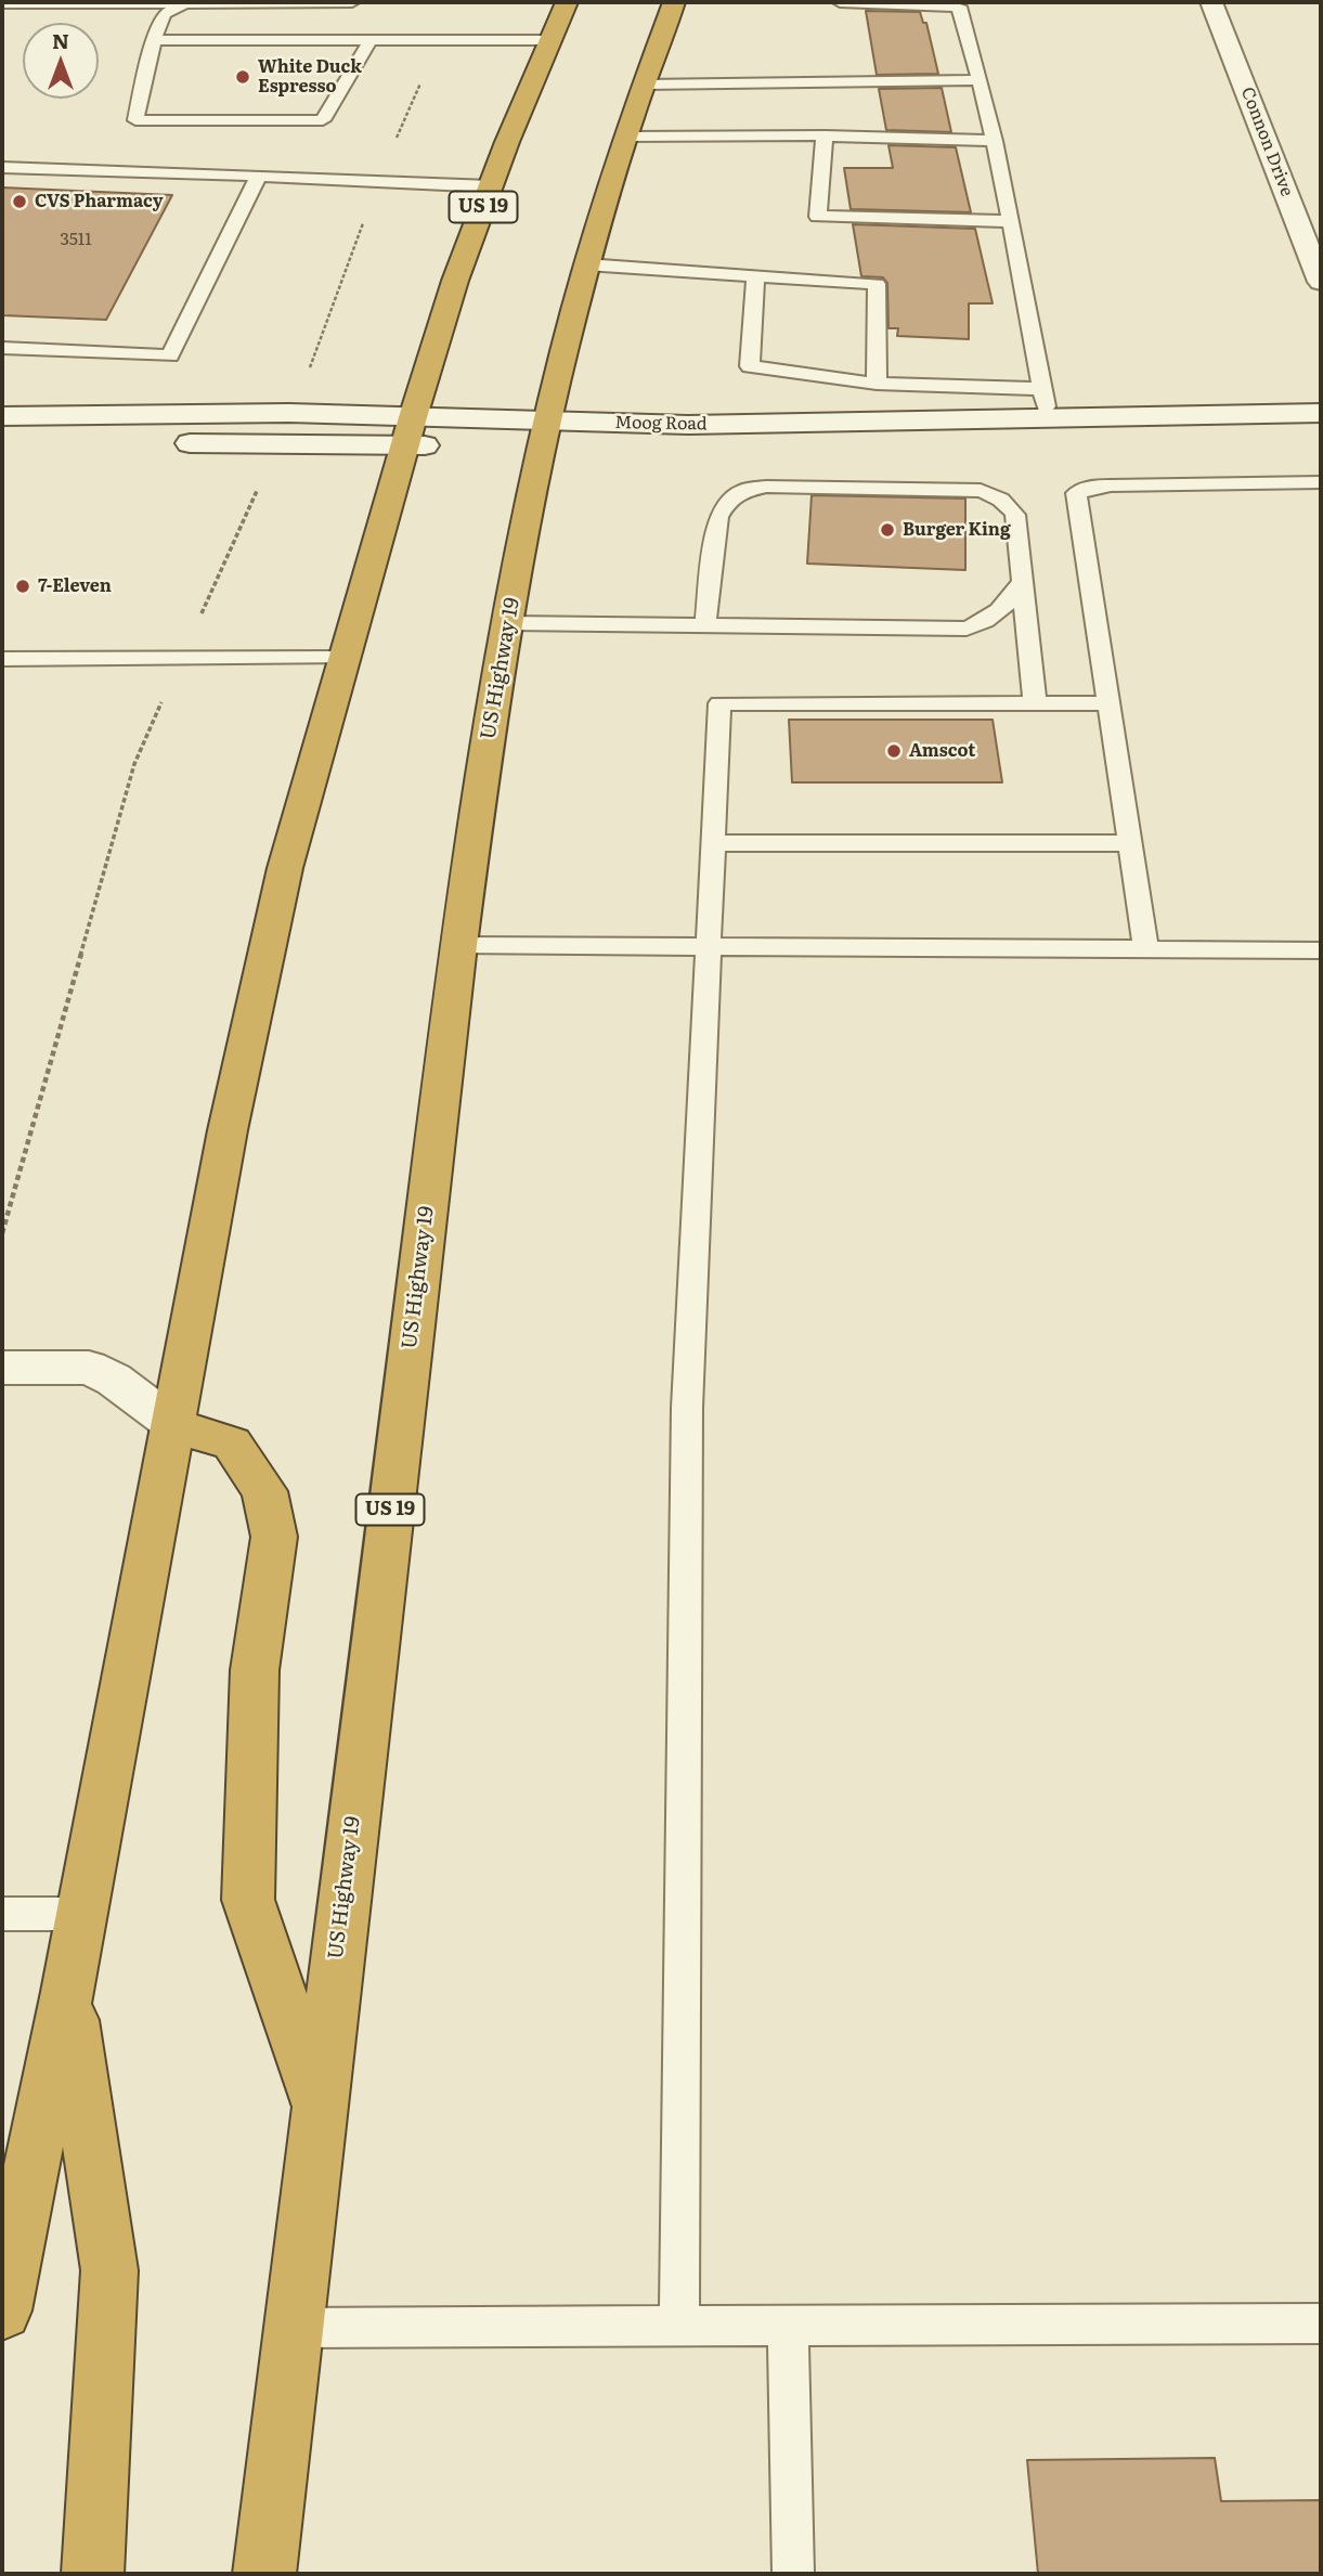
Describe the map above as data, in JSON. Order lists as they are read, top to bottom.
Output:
{
  "streets": {
    "highway": ["US 19", "US Highway 19"],
    "street": ["Connon Drive", "Moog Road"]
  },
  "crossings": [
    ["US 19", "Moog Road"],
    ["Moog Road", "US Highway 19"]
  ],
  "places": [
    "White Duck Espresso",
    "CVS Pharmacy",
    "Burger King",
    "7-Eleven",
    "Amscot"
  ],
  "house_numbers": ["3511"],
  "north": "top"
}
